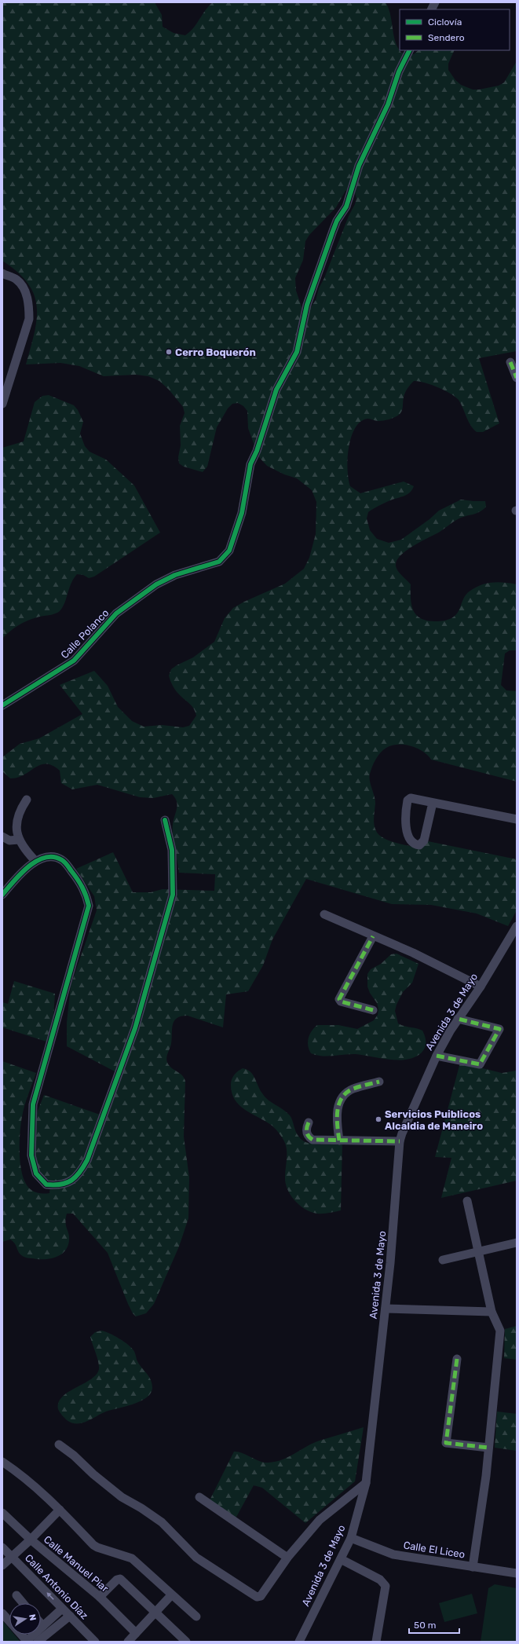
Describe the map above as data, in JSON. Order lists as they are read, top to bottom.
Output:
{
  "streets": {
    "street": [
      "Calle Polanco",
      "Avenida 3 de Mayo",
      "Calle El Liceo",
      "Calle Manuel Piar",
      "Calle Antonio Díaz"
    ]
  },
  "crossings": [
    ["Avenida 3 de Mayo", "Calle El Liceo"]
  ],
  "places": ["Cerro Boquerón", "Servicios Puiblicos Alcaldia de Maneiro"],
  "legend": ["Ciclovía", "Sendero"],
  "scale_bar": "50 m",
  "north": "right"
}
